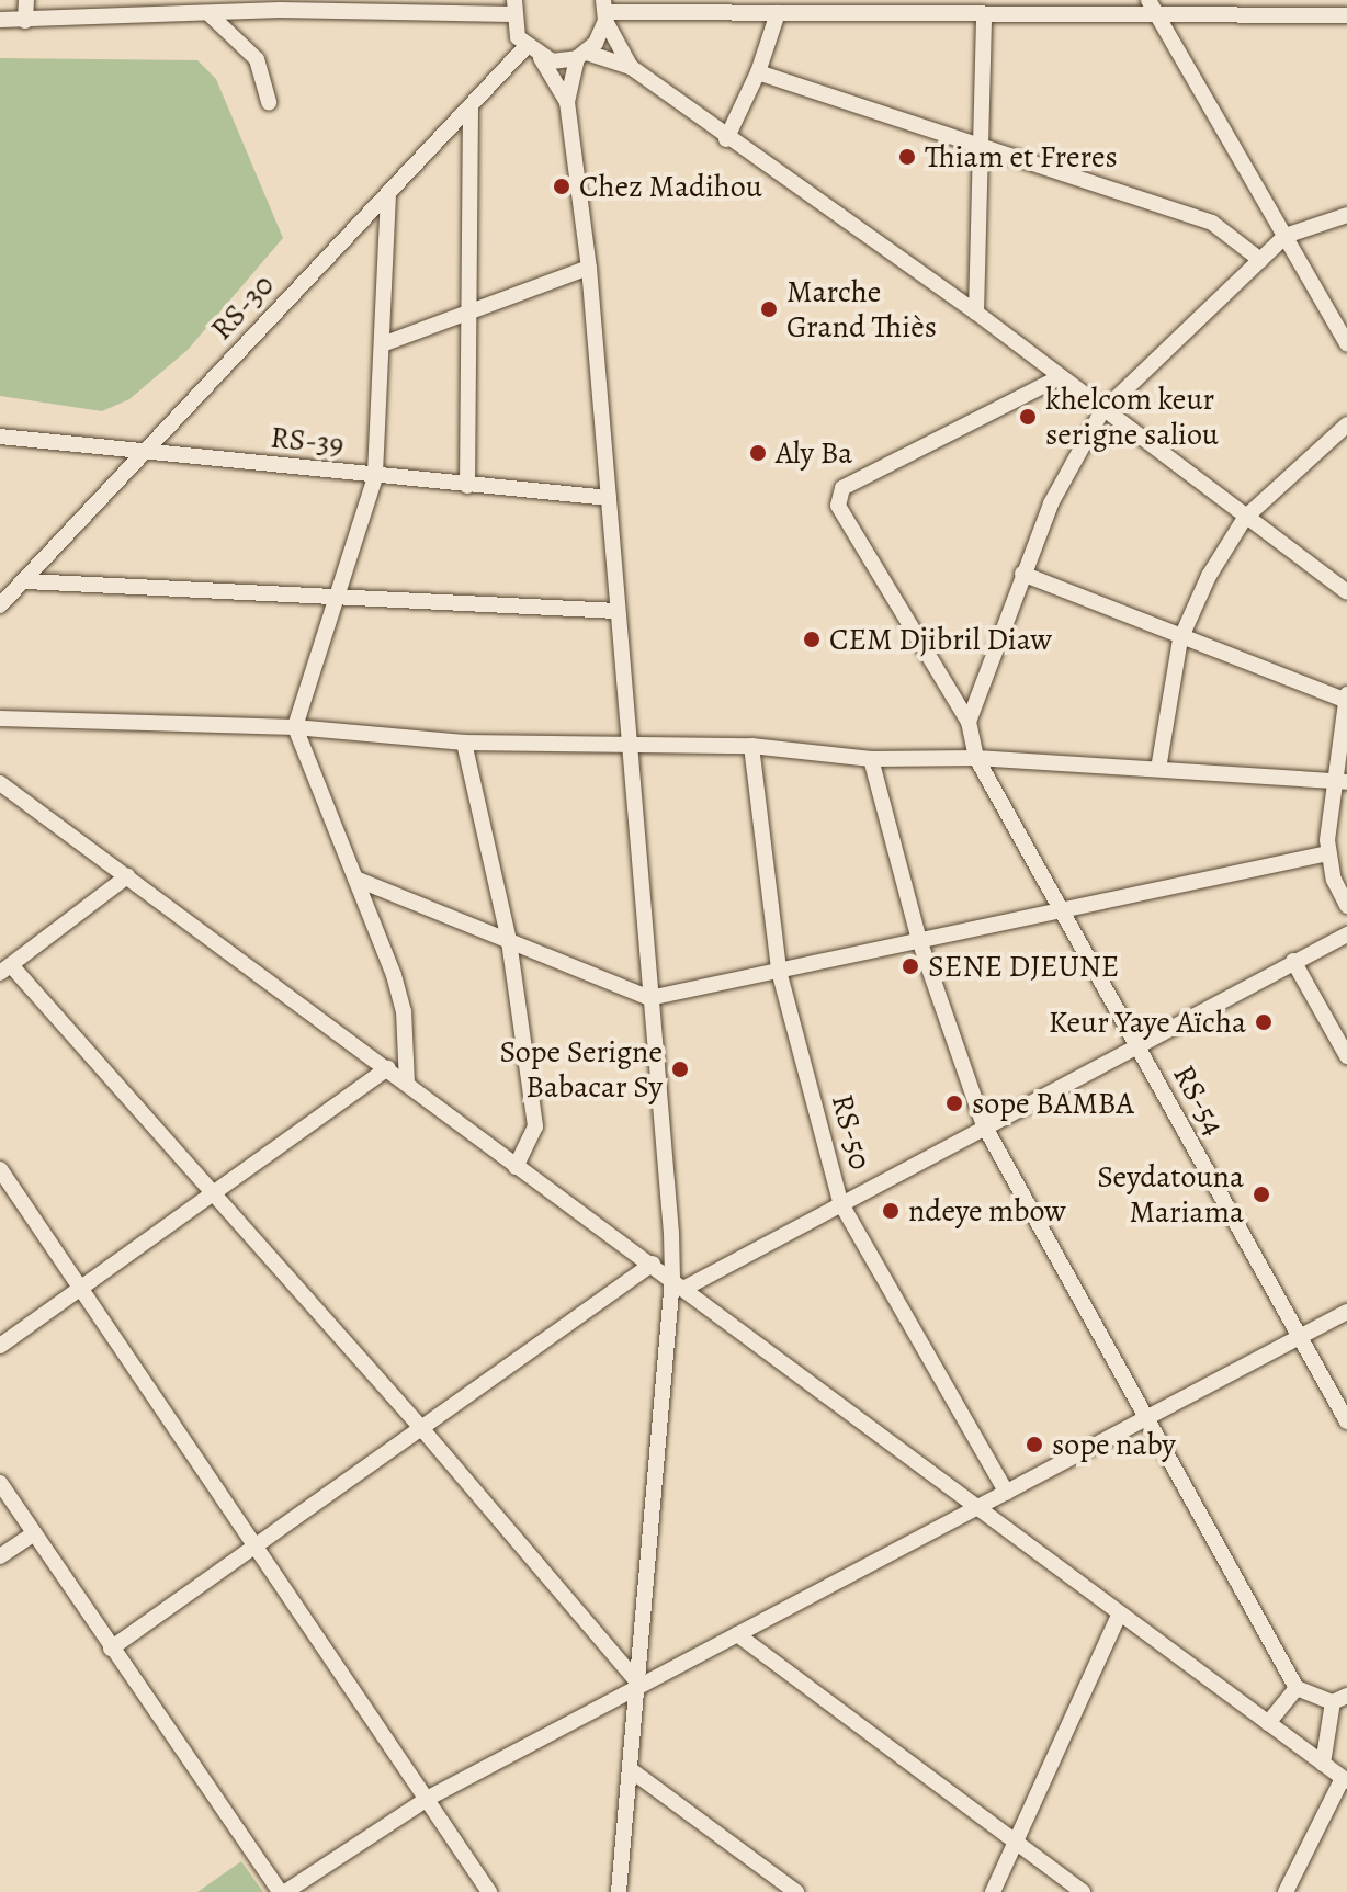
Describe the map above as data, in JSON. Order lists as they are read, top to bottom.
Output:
{
  "streets": {
    "street": [
      "RS-30",
      "RS-39",
      "RS-54",
      "RS-50"
    ]
  },
  "crossings": [
    ["RS-30", "RS-39"]
  ],
  "places": [
    "Thiam et Freres",
    "Chez Madihou",
    "Marche Grand Thiès",
    "khelcom keur serigne saliou",
    "Aly Ba",
    "CEM Djibril Diaw",
    "SENE DJEUNE",
    "Keur Yaye Aïcha",
    "Sope Serigne Babacar Sy",
    "sope BAMBA",
    "Seydatouna Mariama",
    "ndeye mbow",
    "sope naby"
  ]
}
